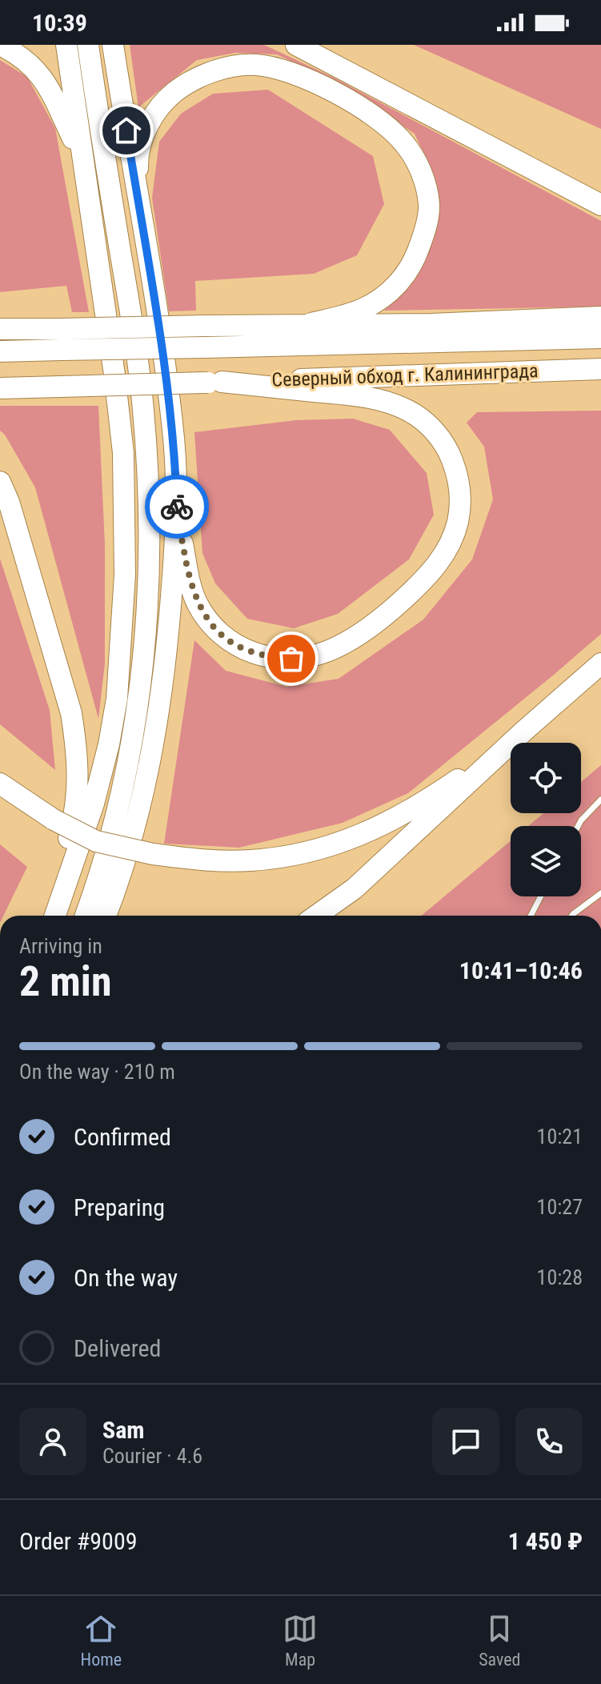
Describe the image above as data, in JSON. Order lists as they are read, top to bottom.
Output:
{
  "streets": {
    "highway": ["Северный обход г. Калининграда"]
  },
  "page": {
    "status": "10:39",
    "heading": ["2 min", "Arriving in", "10:41–10:46"],
    "panel": [
      "Sam",
      "Courier · 4.6",
      "Order #9009",
      "1 450 ₽"
    ],
    "bar": "On the way · 210 m",
    "list": [
      ["Confirmed", "10:21"],
      ["Preparing", "10:27"],
      ["On the way", "10:28"],
      "Delivered"
    ],
    "tabs": ["Home", "Map", "Saved"]
  }
}
